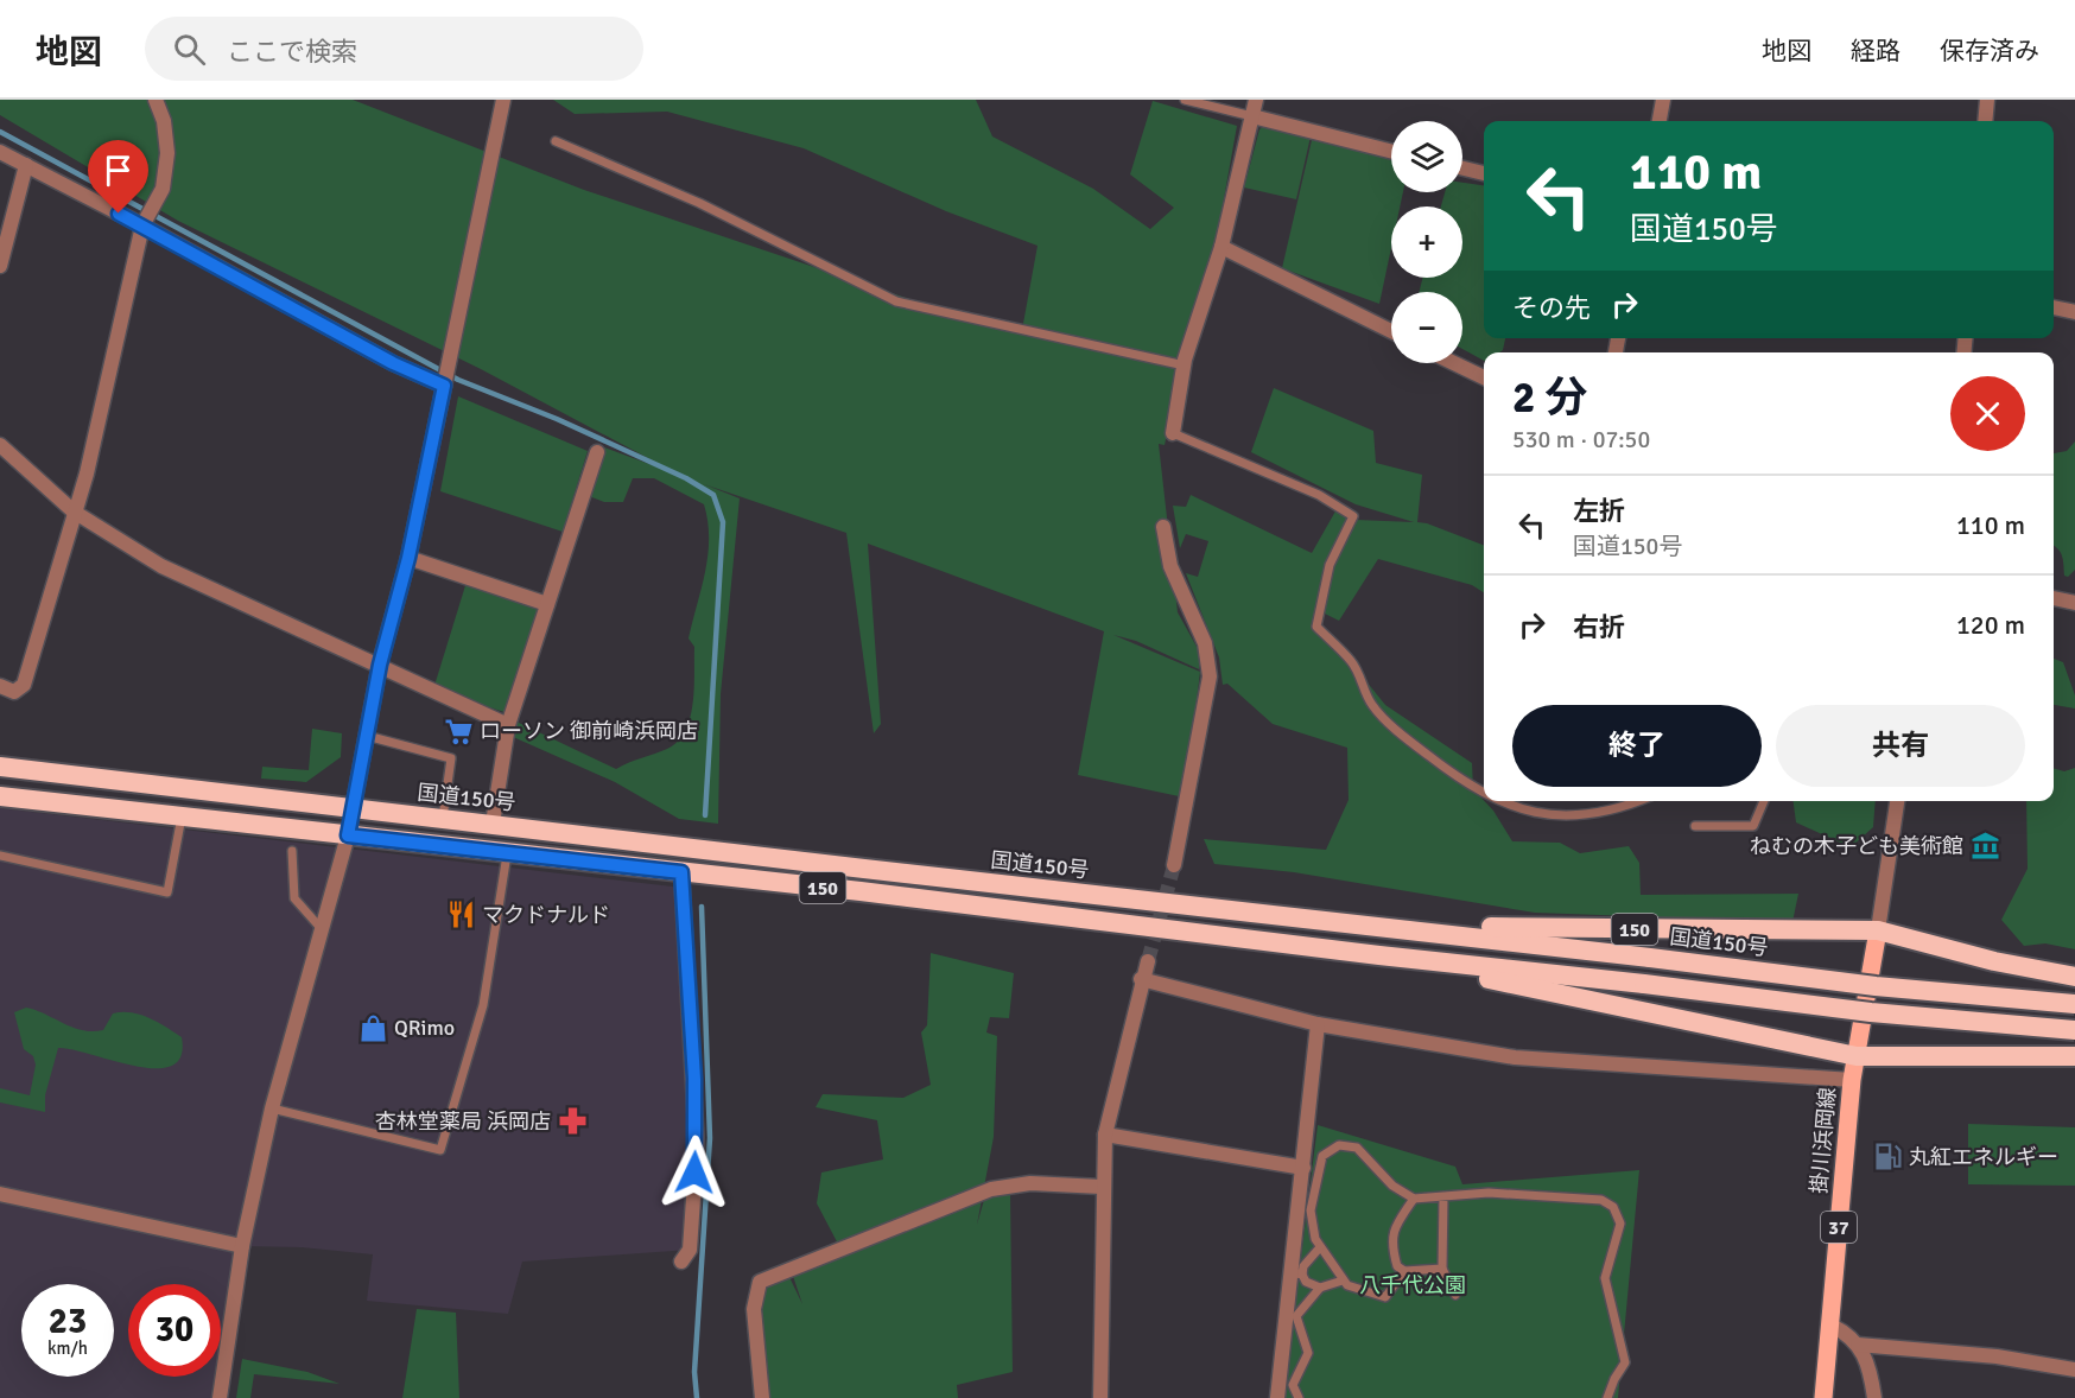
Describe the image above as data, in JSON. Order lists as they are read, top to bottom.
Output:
{
  "streets": {
    "highway": ["国道150号", "150"],
    "main road": ["掛川浜岡線", "37"]
  },
  "crossings": [
    ["国道150号", "150"],
    ["150", "掛川浜岡線"]
  ],
  "parks": ["八千代公園"],
  "places": {
    "supermarket": ["ローソン 御前崎浜岡店"],
    "museum": ["ねむの木子ども美術館"],
    "restaurant": ["マクドナルド"],
    "shop": ["QRimo"],
    "pharmacy": ["杏林堂薬局 浜岡店"],
    "fuel station": ["丸紅エネルギー"]
  },
  "page": {
    "header": "地図",
    "search": "ここで検索",
    "nav": ["地図", "経路", "保存済み"],
    "map_buttons": ["+", "−"],
    "turn": ["110 m", "国道150号"],
    "then": "その先",
    "heading": ["2 分", "530 m · 07:50"],
    "list": [
      {
        "name": "左折",
        "note": "国道150号",
        "value": "110 m"
      },
      {
        "name": "右折",
        "value": "120 m"
      }
    ],
    "buttons": ["終了", "共有"],
    "speed": "23 km/h",
    "limit": "30"
  }
}
